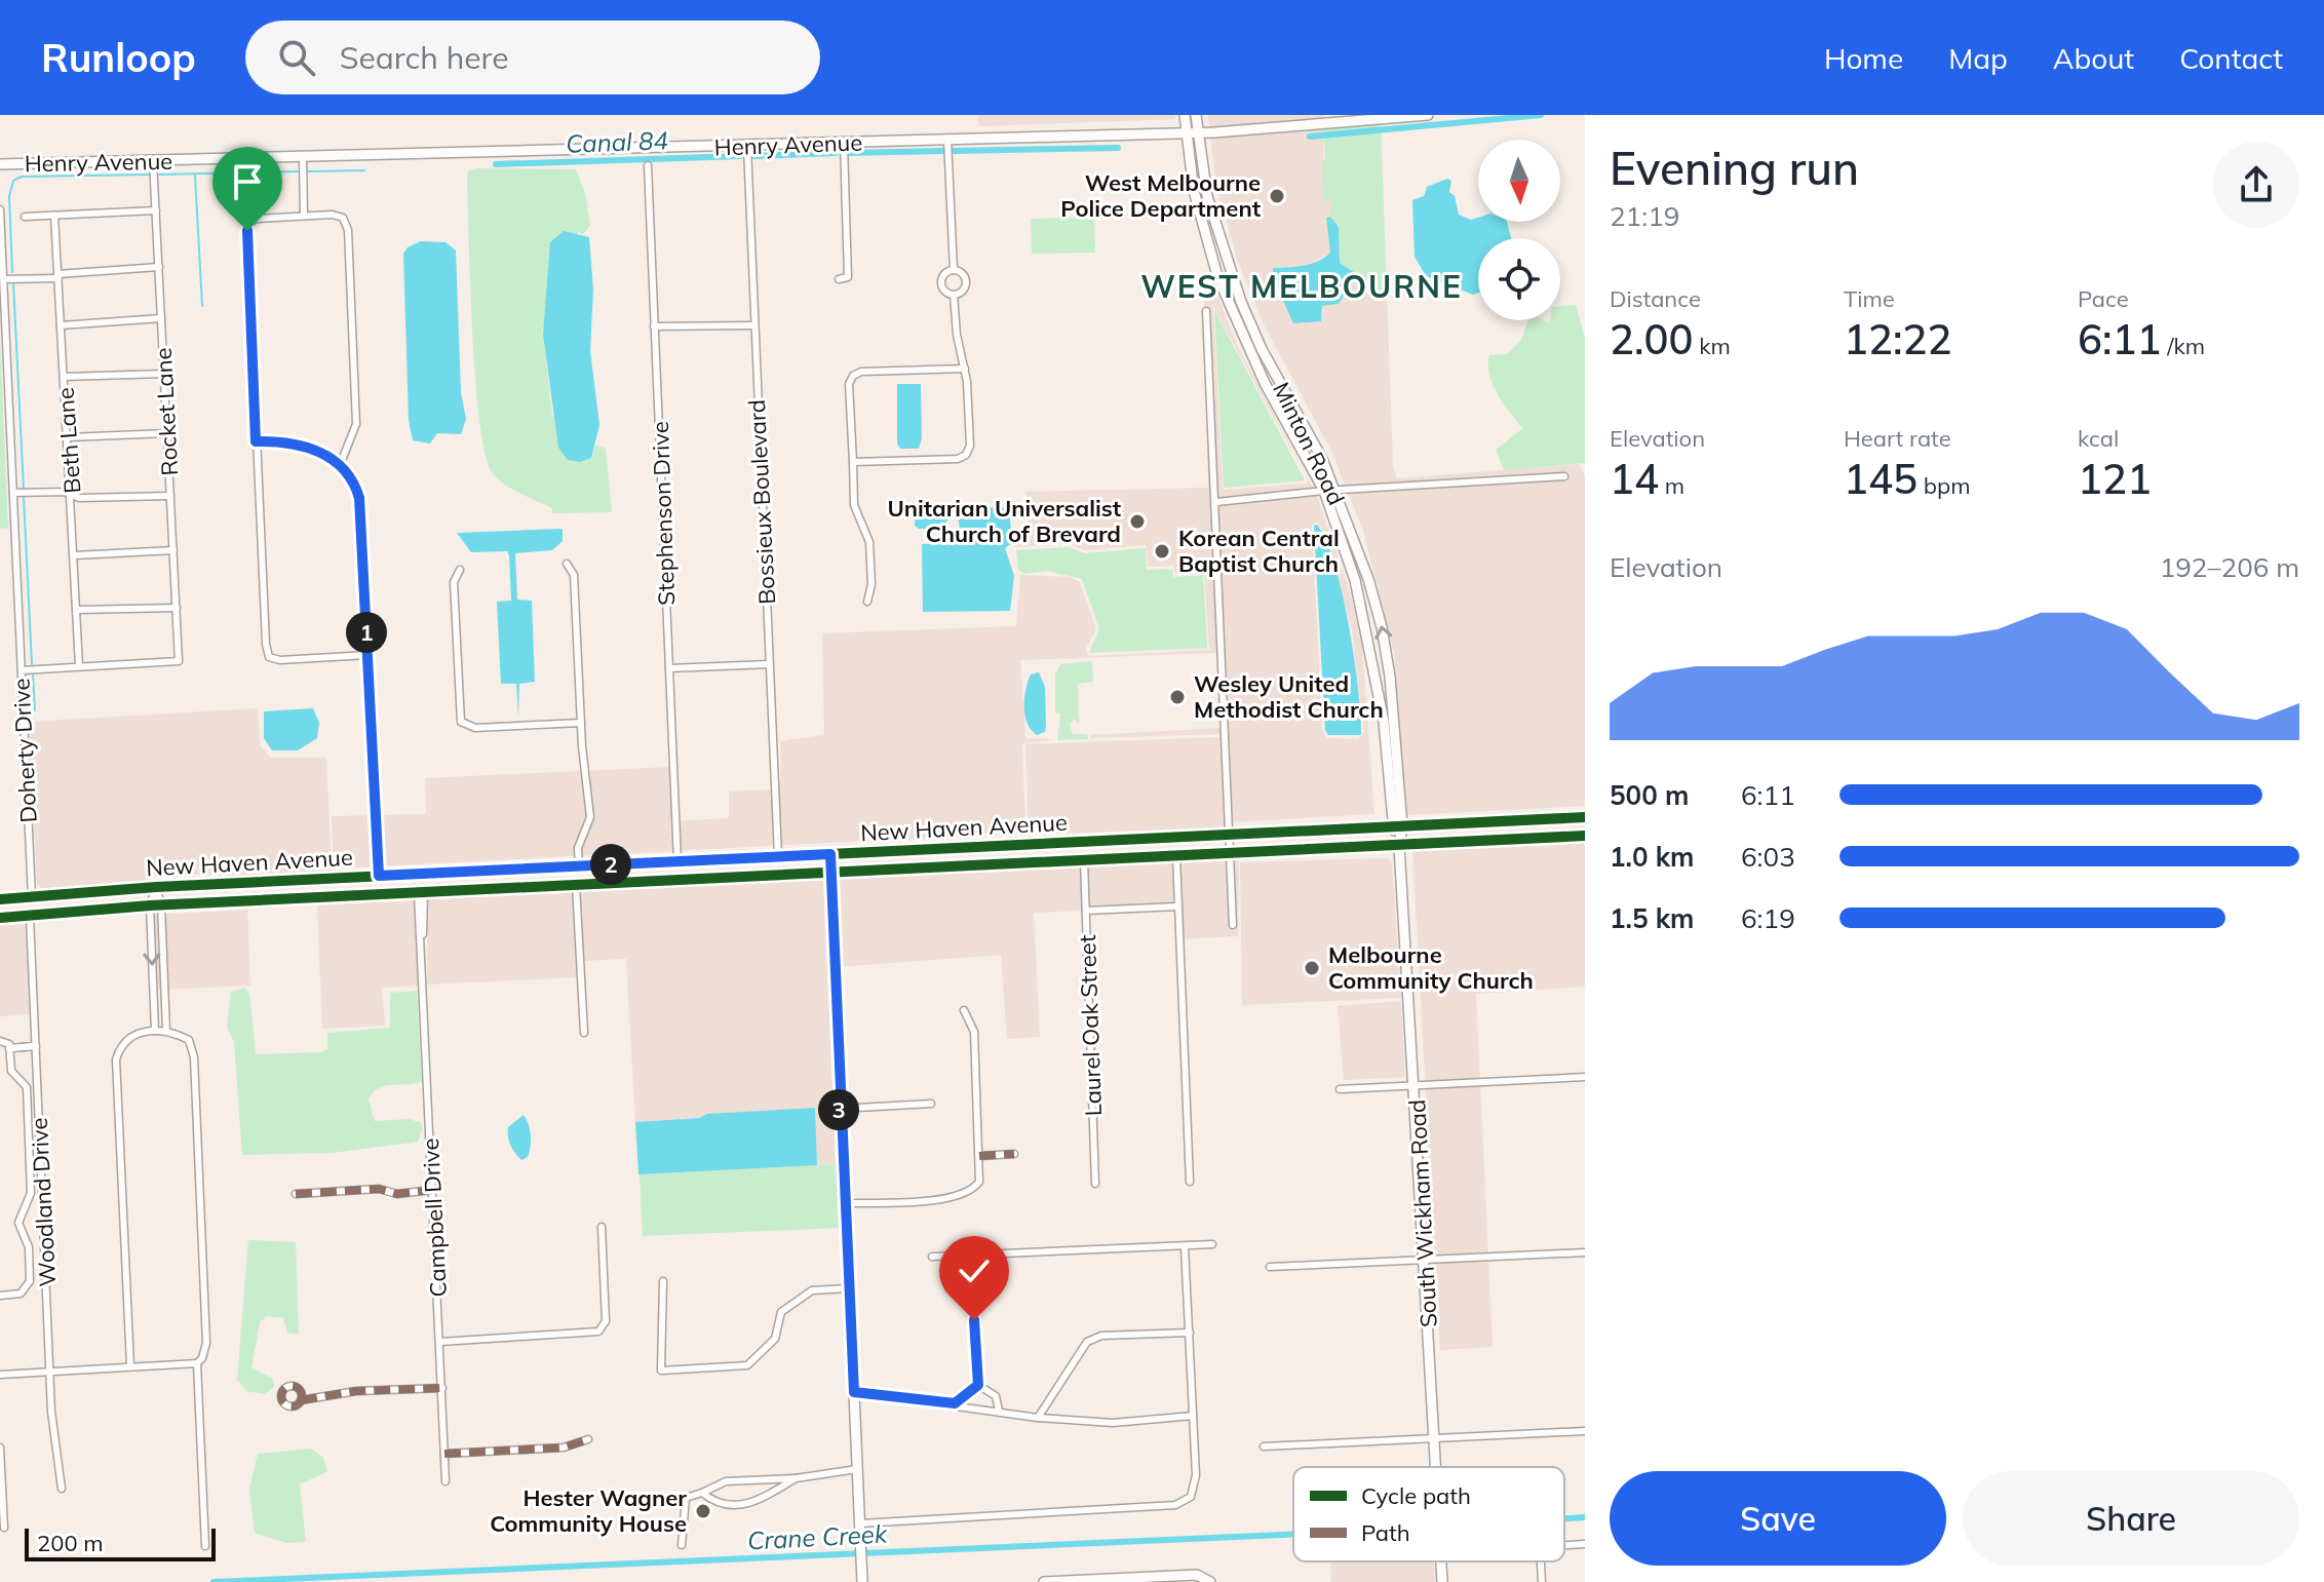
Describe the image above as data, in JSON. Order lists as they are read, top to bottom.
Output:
{
  "streets": {
    "main road": ["New Haven Avenue"],
    "street": [
      "Henry Avenue",
      "Rocket Lane",
      "Beth Lane",
      "Minton Road",
      "Bossieux Boulevard",
      "Stephenson Drive",
      "Doherty Drive",
      "Laurel Oak Street",
      "Woodland Drive",
      "South Wickham Road",
      "Campbell Drive"
    ]
  },
  "crossings": [
    ["Henry Avenue", "Rocket Lane"],
    ["Henry Avenue", "Minton Road"],
    ["Henry Avenue", "Bossieux Boulevard"],
    ["Rocket Lane", "Beth Lane"],
    ["Minton Road", "New Haven Avenue"],
    ["Minton Road", "South Wickham Road"],
    ["Bossieux Boulevard", "New Haven Avenue"],
    ["Stephenson Drive", "New Haven Avenue"],
    ["Doherty Drive", "New Haven Avenue"],
    ["New Haven Avenue", "Woodland Drive"],
    ["New Haven Avenue", "South Wickham Road"],
    ["New Haven Avenue", "Campbell Drive"]
  ],
  "districts": ["WEST MELBOURNE"],
  "water": ["Canal 84", "Crane Creek"],
  "places": [
    "West Melbourne Police Department",
    "Unitarian Universalist Church of Brevard",
    "Korean Central Baptist Church",
    "Wesley United Methodist Church",
    "Melbourne Community Church",
    "Hester Wagner Community House"
  ],
  "legend": ["Cycle path", "Path"],
  "scale_bar": "200 m",
  "north": "bottom",
  "page": {
    "header": "Runloop",
    "search": "Search here",
    "nav": [
      "Home",
      "Map",
      "About",
      "Contact"
    ],
    "heading": ["Evening run", "21:19"],
    "stats": [
      ["Distance", "2.00 km"],
      ["Time", "12:22"],
      ["Pace", "6:11 /km"],
      ["Elevation", "14 m"],
      ["Heart rate", "145 bpm"],
      ["kcal", "121"]
    ],
    "chart": ["Elevation", "192–206 m"],
    "pins": ["1", "2", "3"],
    "list": [
      {
        "name": "500 m",
        "note": "6:11"
      },
      {
        "name": "1.0 km",
        "note": "6:03"
      },
      {
        "name": "1.5 km",
        "note": "6:19"
      }
    ],
    "buttons": ["Save", "Share"],
    "scale": "200 m"
  }
}
